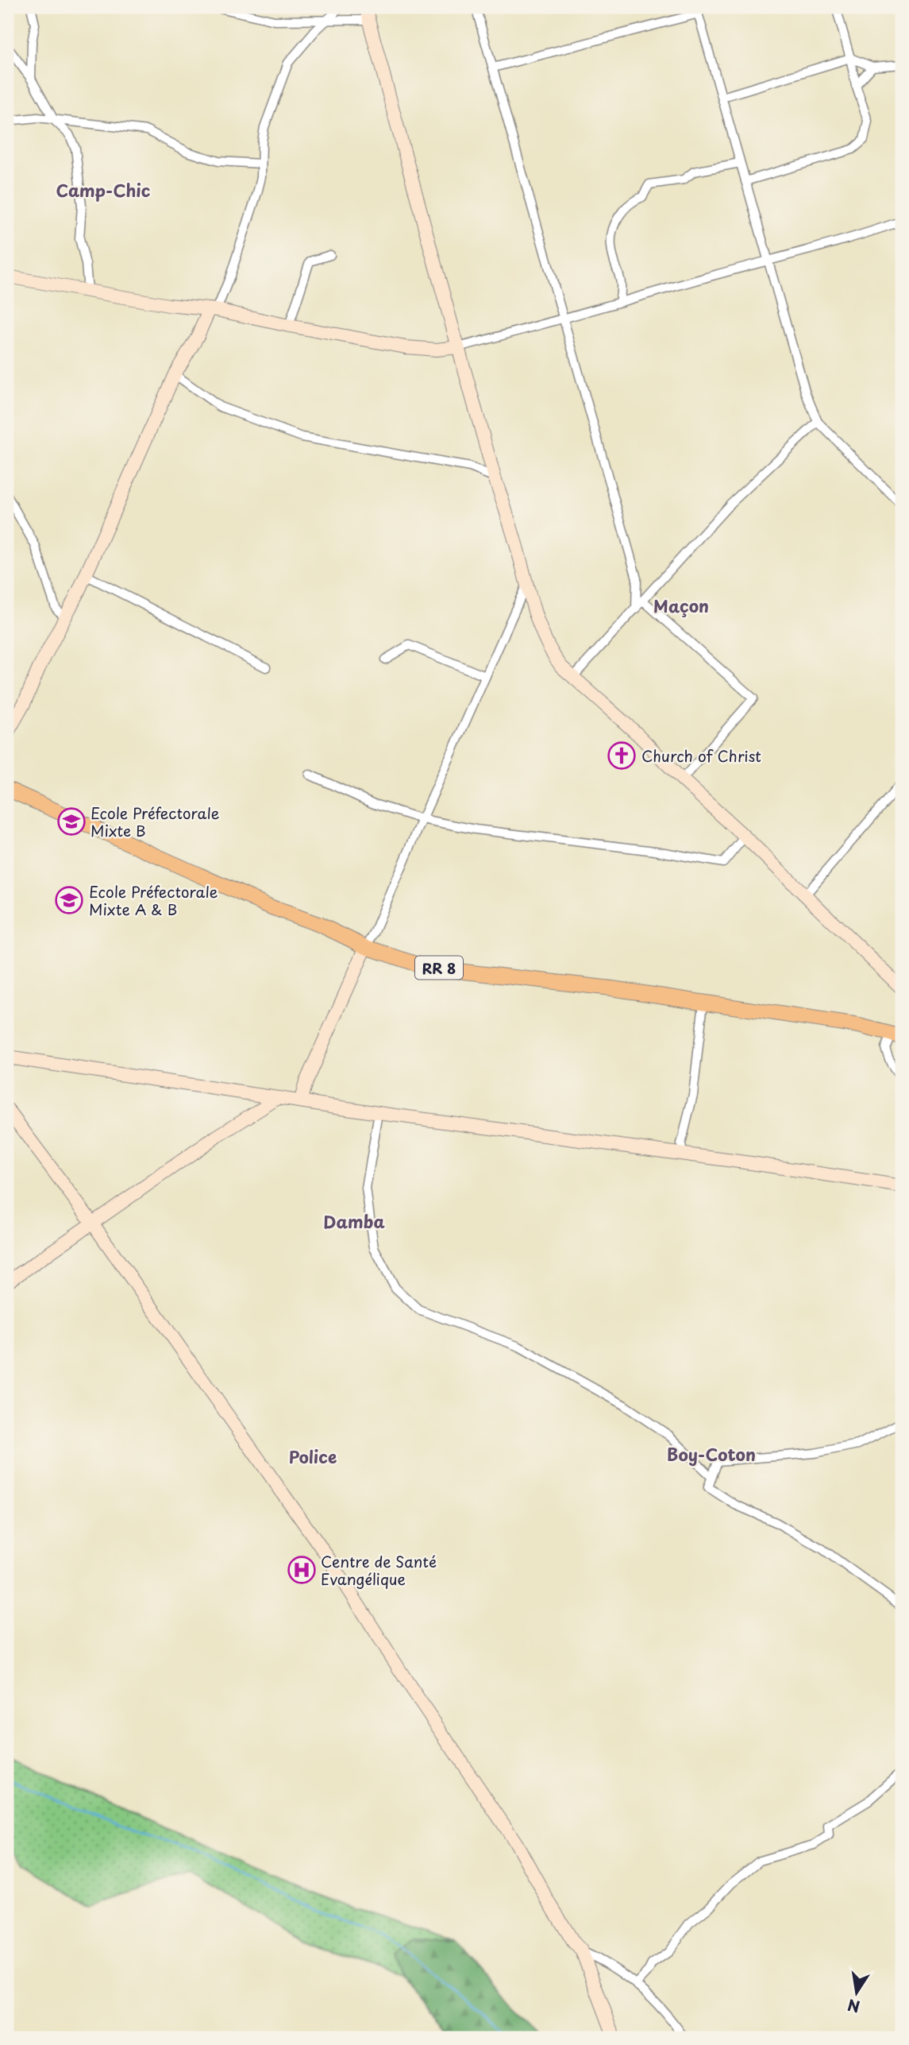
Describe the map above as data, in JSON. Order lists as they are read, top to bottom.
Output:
{
  "streets": {
    "main road": ["RR 8"]
  },
  "districts": [
    "Camp-Chic",
    "Maçon",
    "Damba",
    "Boy-Coton",
    "Police"
  ],
  "places": {
    "church": ["Church of Christ"],
    "school or university": ["Ecole Préfectorale Mixte B", "Ecole Préfectorale Mixte A & B"],
    "hospital": ["Centre de Santé Evangélique"]
  },
  "north": "bottom"
}
